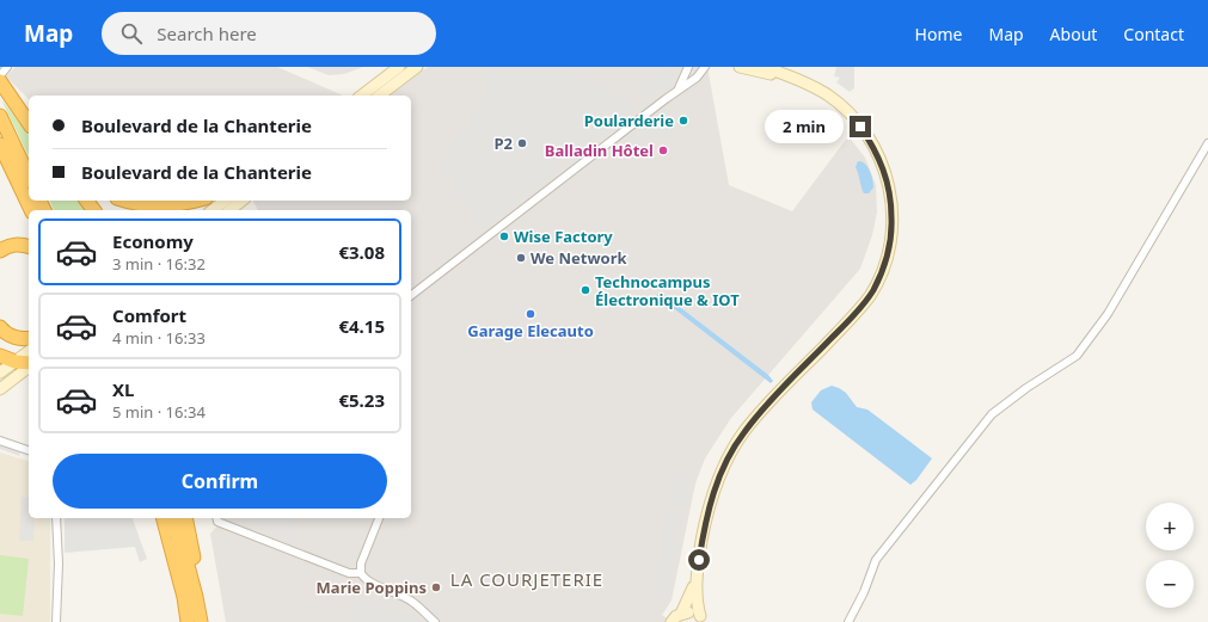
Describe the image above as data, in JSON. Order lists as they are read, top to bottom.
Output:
{
  "districts": ["LA COURJETERIE"],
  "places": [
    "Poularderie",
    "P2",
    "Balladin Hôtel",
    "Wise Factory",
    "We Network",
    "Technocampus Électronique & IOT",
    "Garage Elecauto",
    "Marie Poppins"
  ],
  "page": {
    "header": "Map",
    "search": "Search here",
    "nav": [
      "Home",
      "Map",
      "About",
      "Contact"
    ],
    "banner": ["Boulevard de la Chanterie", "Boulevard de la Chanterie"],
    "bubble": "2 min",
    "list": [
      {
        "name": "Economy",
        "note": "3 min · 16:32",
        "value": "€3.08"
      },
      {
        "name": "Comfort",
        "note": "4 min · 16:33",
        "value": "€4.15"
      },
      {
        "name": "XL",
        "note": "5 min · 16:34",
        "value": "€5.23"
      }
    ],
    "buttons": "Confirm",
    "map_buttons": ["+", "−"]
  }
}
